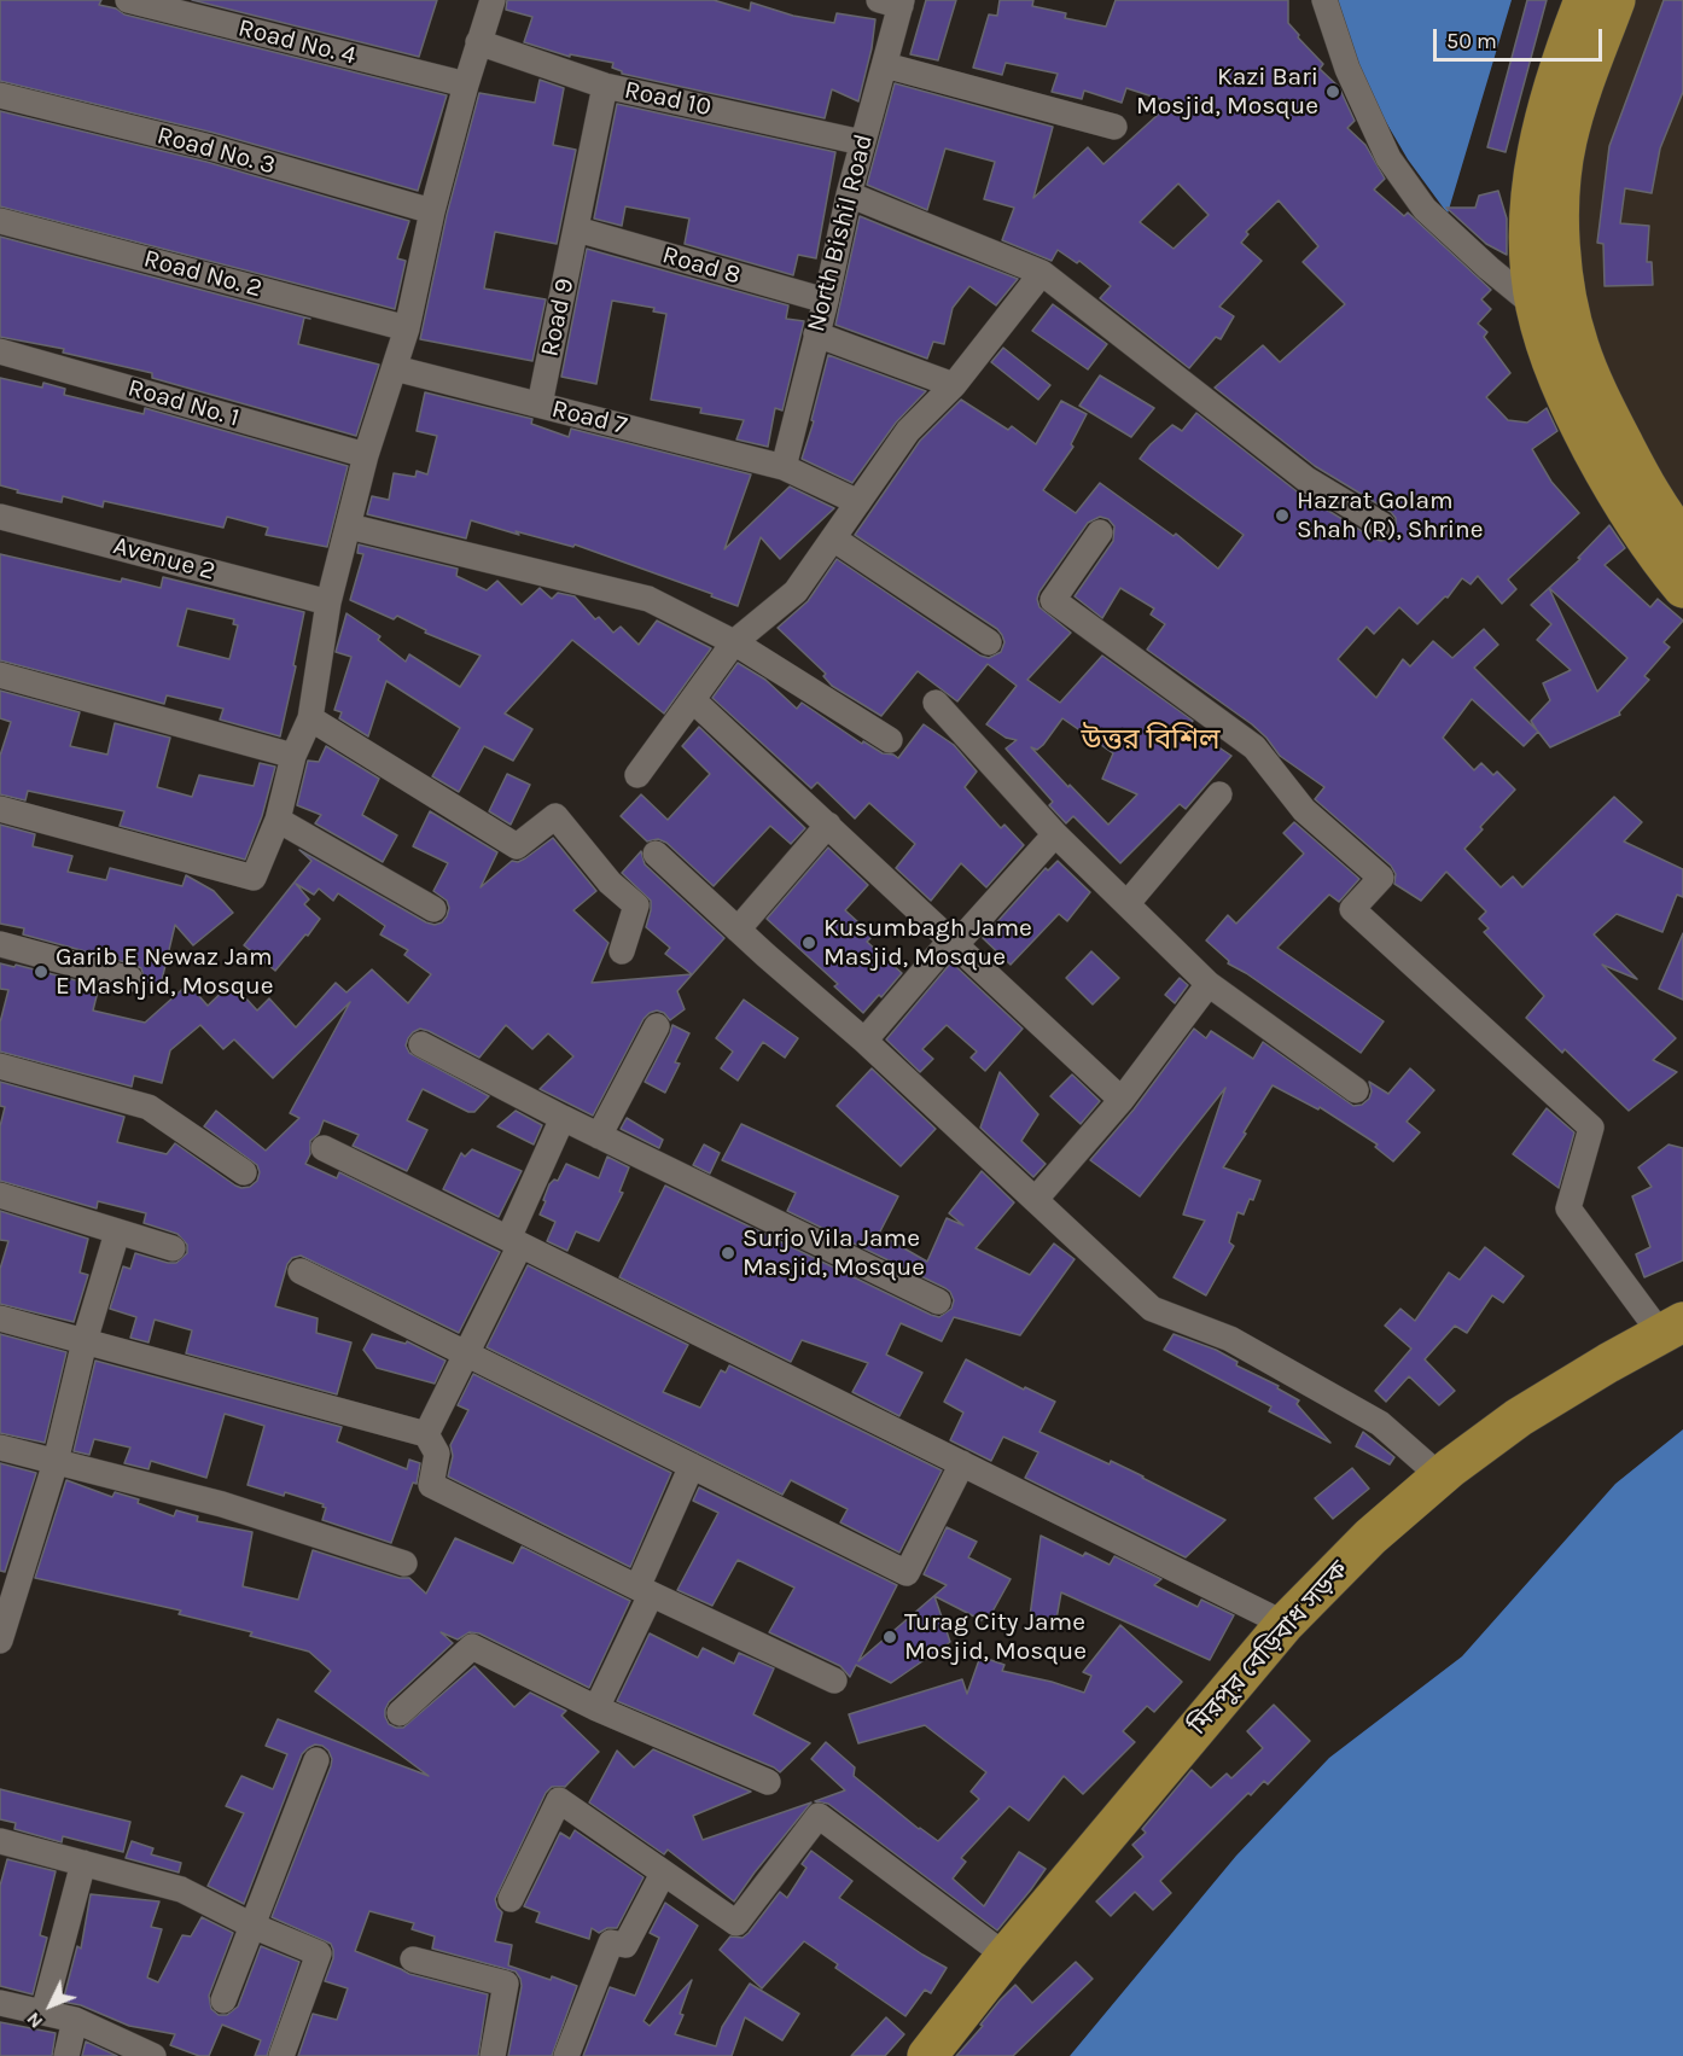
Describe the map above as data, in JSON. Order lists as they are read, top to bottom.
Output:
{
  "streets": {
    "highway": ["মিরপুর বেড়িবাধ সড়ক"],
    "street": [
      "Road No. 4",
      "Road 10",
      "Road No. 3",
      "North Bishil Road",
      "Road 8",
      "Road No. 2",
      "Road 9",
      "Road No. 1",
      "Road 7",
      "Avenue 2"
    ]
  },
  "crossings": [
    ["Road 10", "North Bishil Road"],
    ["Road 10", "Road 9"],
    ["North Bishil Road", "Road 8"],
    ["North Bishil Road", "Road 7"],
    ["Road 8", "Road 9"],
    ["Road 9", "Road 7"]
  ],
  "districts": ["উত্তর বিশিল"],
  "places": [
    "Kazi Bari Mosjid, Mosque",
    "Hazrat Golam Shah (R), Shrine",
    "Kusumbagh Jame Masjid, Mosque",
    "Garib E Newaz Jam E Mashjid, Mosque",
    "Surjo Vila Jame Masjid, Mosque",
    "Turag City Jame Mosjid, Mosque"
  ],
  "scale_bar": "50 m",
  "north": "bottom left"
}
